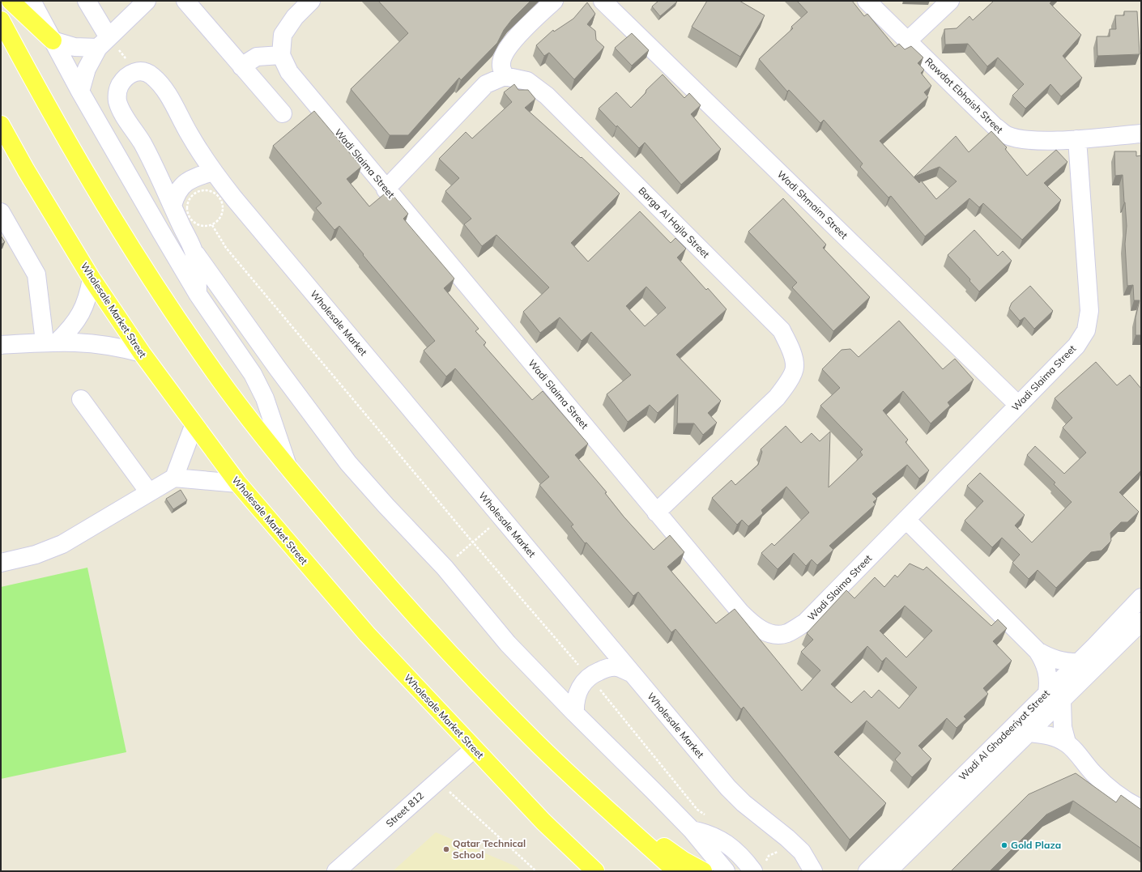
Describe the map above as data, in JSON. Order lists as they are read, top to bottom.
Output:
{
  "streets": {
    "main road": ["Wholesale Market Street"],
    "street": [
      "Rawdat Ebhaish Street",
      "Wadi Slaima Street",
      "Wadi Shmaim Street",
      "Barga Al Hajla Street",
      "Wholesale Market",
      "Wadi Al Ghadeeriyat Street",
      "Street 812"
    ]
  },
  "crossings": [
    ["Rawdat Ebhaish Street", "Wadi Slaima Street"],
    ["Wadi Slaima Street", "Wadi Shmaim Street"],
    ["Wadi Slaima Street", "Barga Al Hajla Street"],
    ["Wholesale Market Street", "Street 812"]
  ],
  "places": ["Gold Plaza", "Qatar Technical School"]
}
